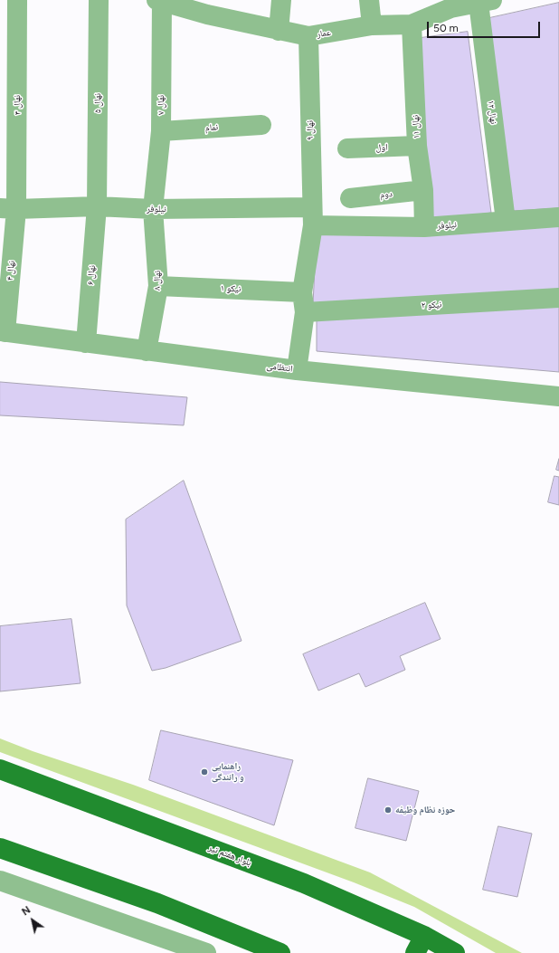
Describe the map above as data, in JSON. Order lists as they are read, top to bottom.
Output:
{
  "streets": {
    "main road": ["بلوار هفتم تیر"],
    "street": [
      "عمار",
      "نهال ۵",
      "نهال ۳",
      "نهال ۷",
      "نهال ۱۲",
      "نهال ۱۱",
      "نمام",
      "نهال ۹",
      "اول",
      "دوم",
      "نیلوفر",
      "نهال ۴",
      "نهال ۶",
      "نهال ۸",
      "نیکو ۱",
      "نیکو ۲",
      "انتظامی"
    ]
  },
  "crossings": [
    ["عمار", "نهال ۷"],
    ["عمار", "نهال ۱۲"],
    ["عمار", "نهال ۱۱"],
    ["عمار", "نهال ۹"],
    ["نهال ۵", "نیلوفر"],
    ["نهال ۵", "نهال ۶"],
    ["نهال ۳", "نیلوفر"],
    ["نهال ۳", "نهال ۴"],
    ["نهال ۷", "نمام"],
    ["نهال ۷", "نیلوفر"],
    ["نهال ۷", "نهال ۸"],
    ["نهال ۱۲", "نیلوفر"],
    ["نهال ۱۱", "اول"],
    ["نهال ۱۱", "دوم"],
    ["نهال ۱۱", "نیلوفر"],
    ["نهال ۹", "نیلوفر"],
    ["نهال ۹", "نیکو ۱"],
    ["نهال ۹", "نیکو ۲"],
    ["نهال ۹", "انتظامی"],
    ["نیلوفر", "نهال ۴"],
    ["نیلوفر", "نهال ۶"],
    ["نیلوفر", "نهال ۸"],
    ["نهال ۴", "انتظامی"],
    ["نهال ۶", "انتظامی"],
    ["نهال ۸", "نیکو ۱"],
    ["نهال ۸", "انتظامی"]
  ],
  "places": ["راهنمایی و رانندگی", "حوزه نظام وظیفه"],
  "scale_bar": "50 m",
  "north": "top left"
}
